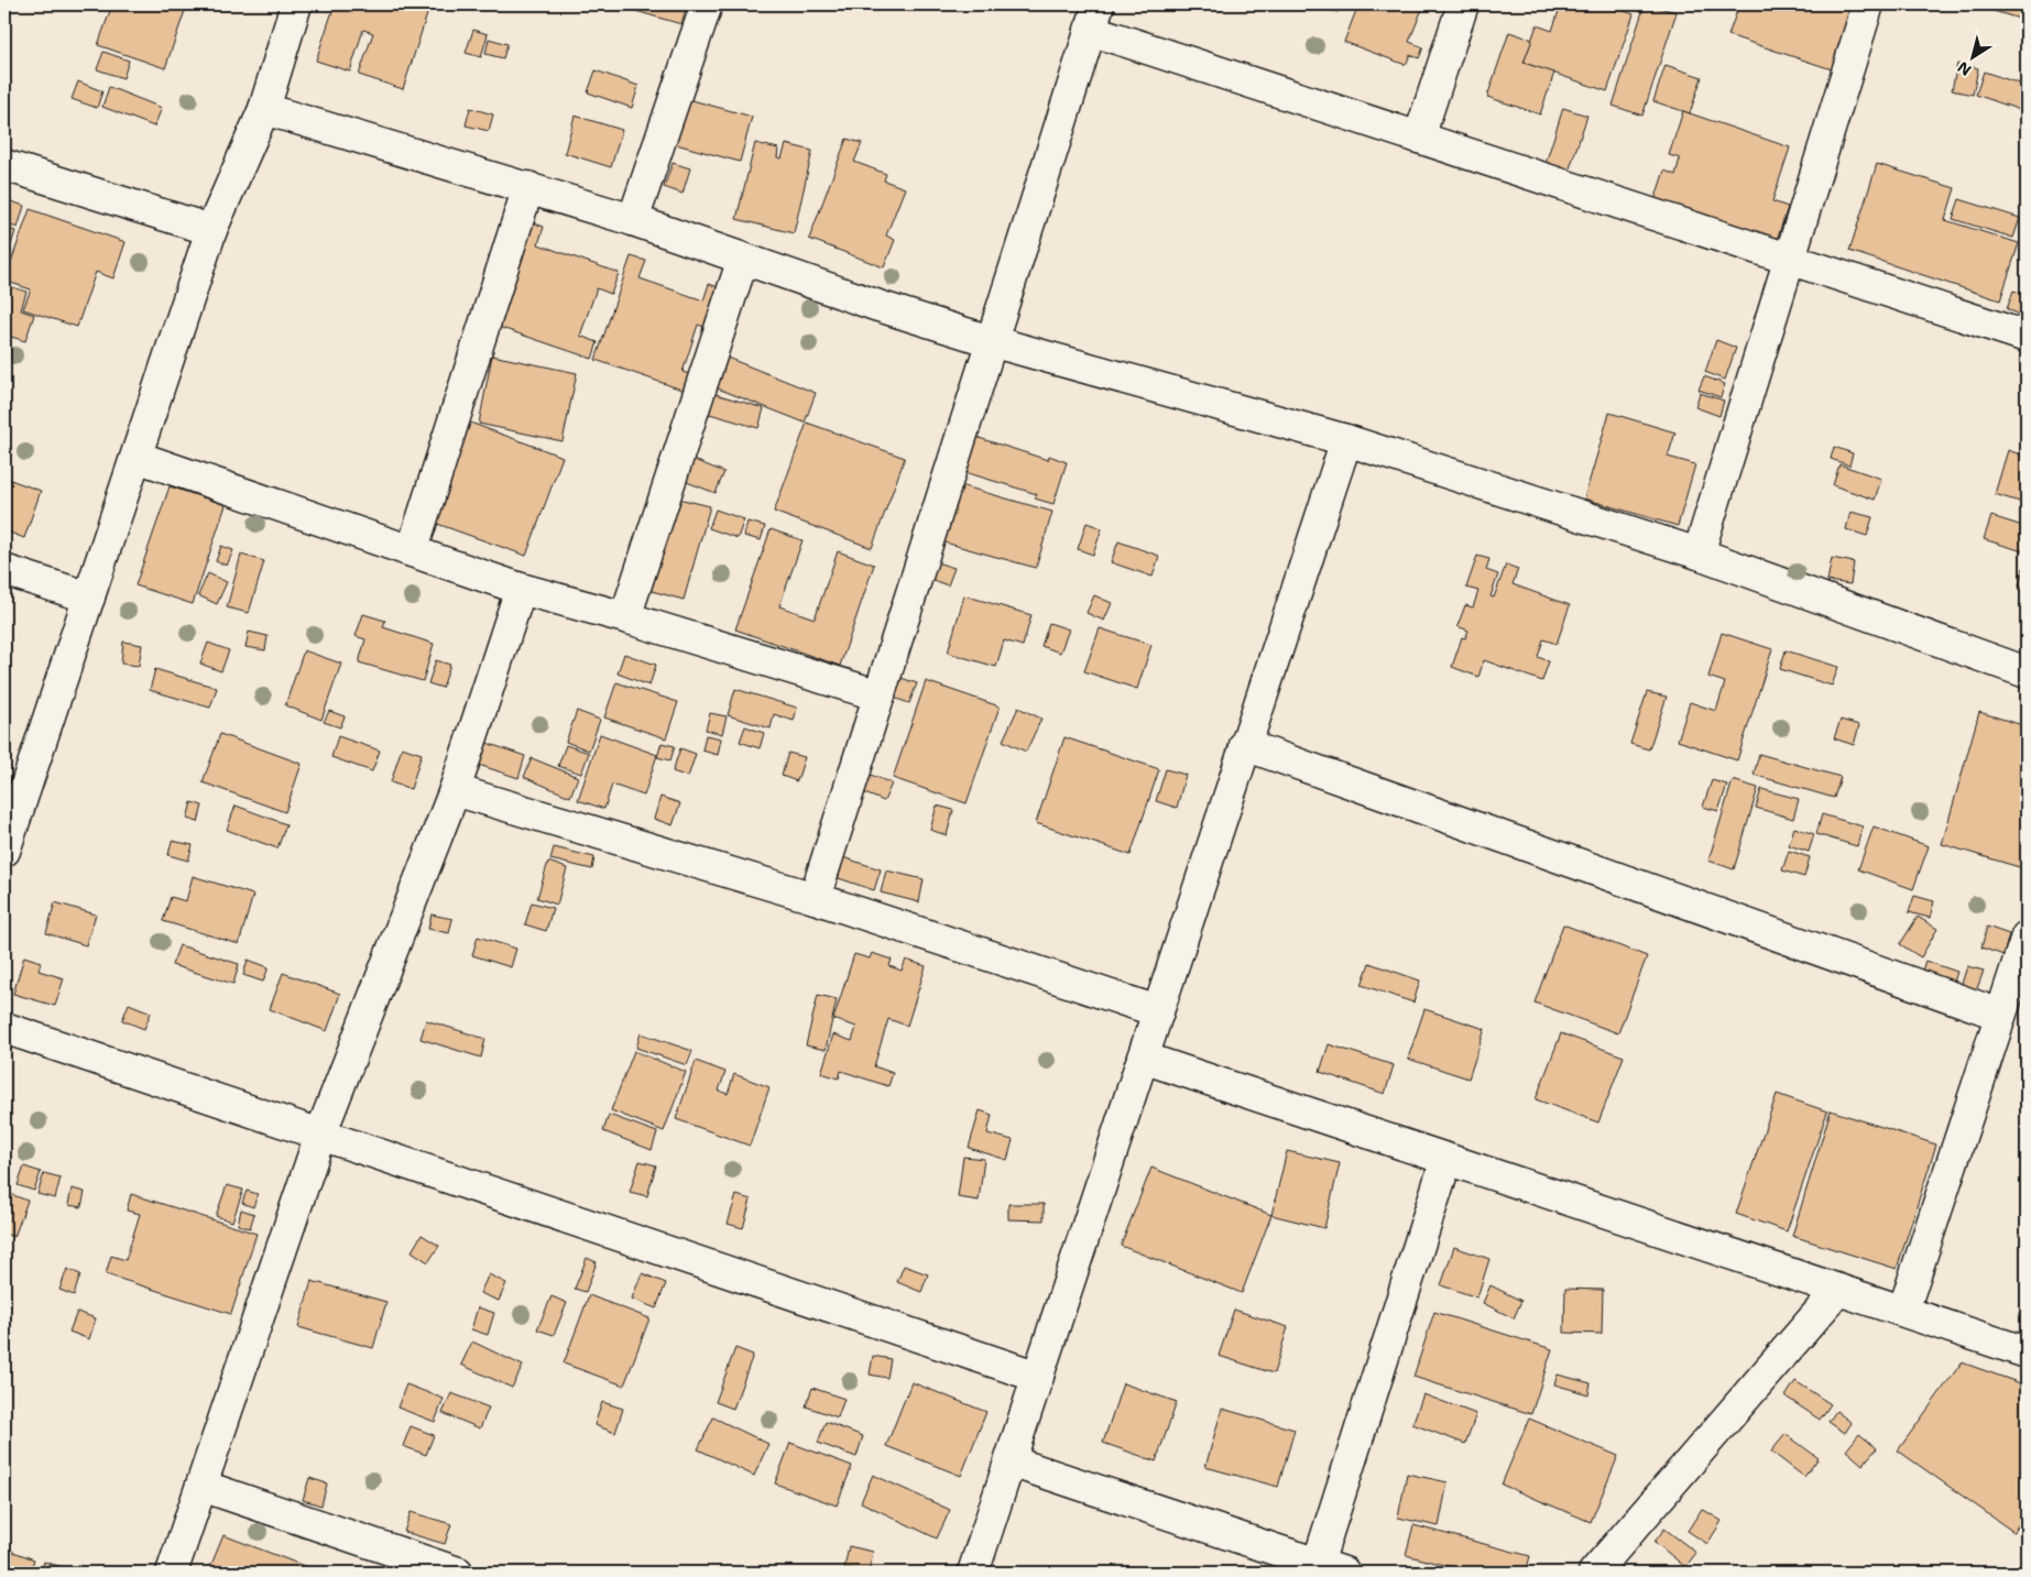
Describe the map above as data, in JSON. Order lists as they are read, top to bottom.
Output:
{
  "north": "bottom left"
}
